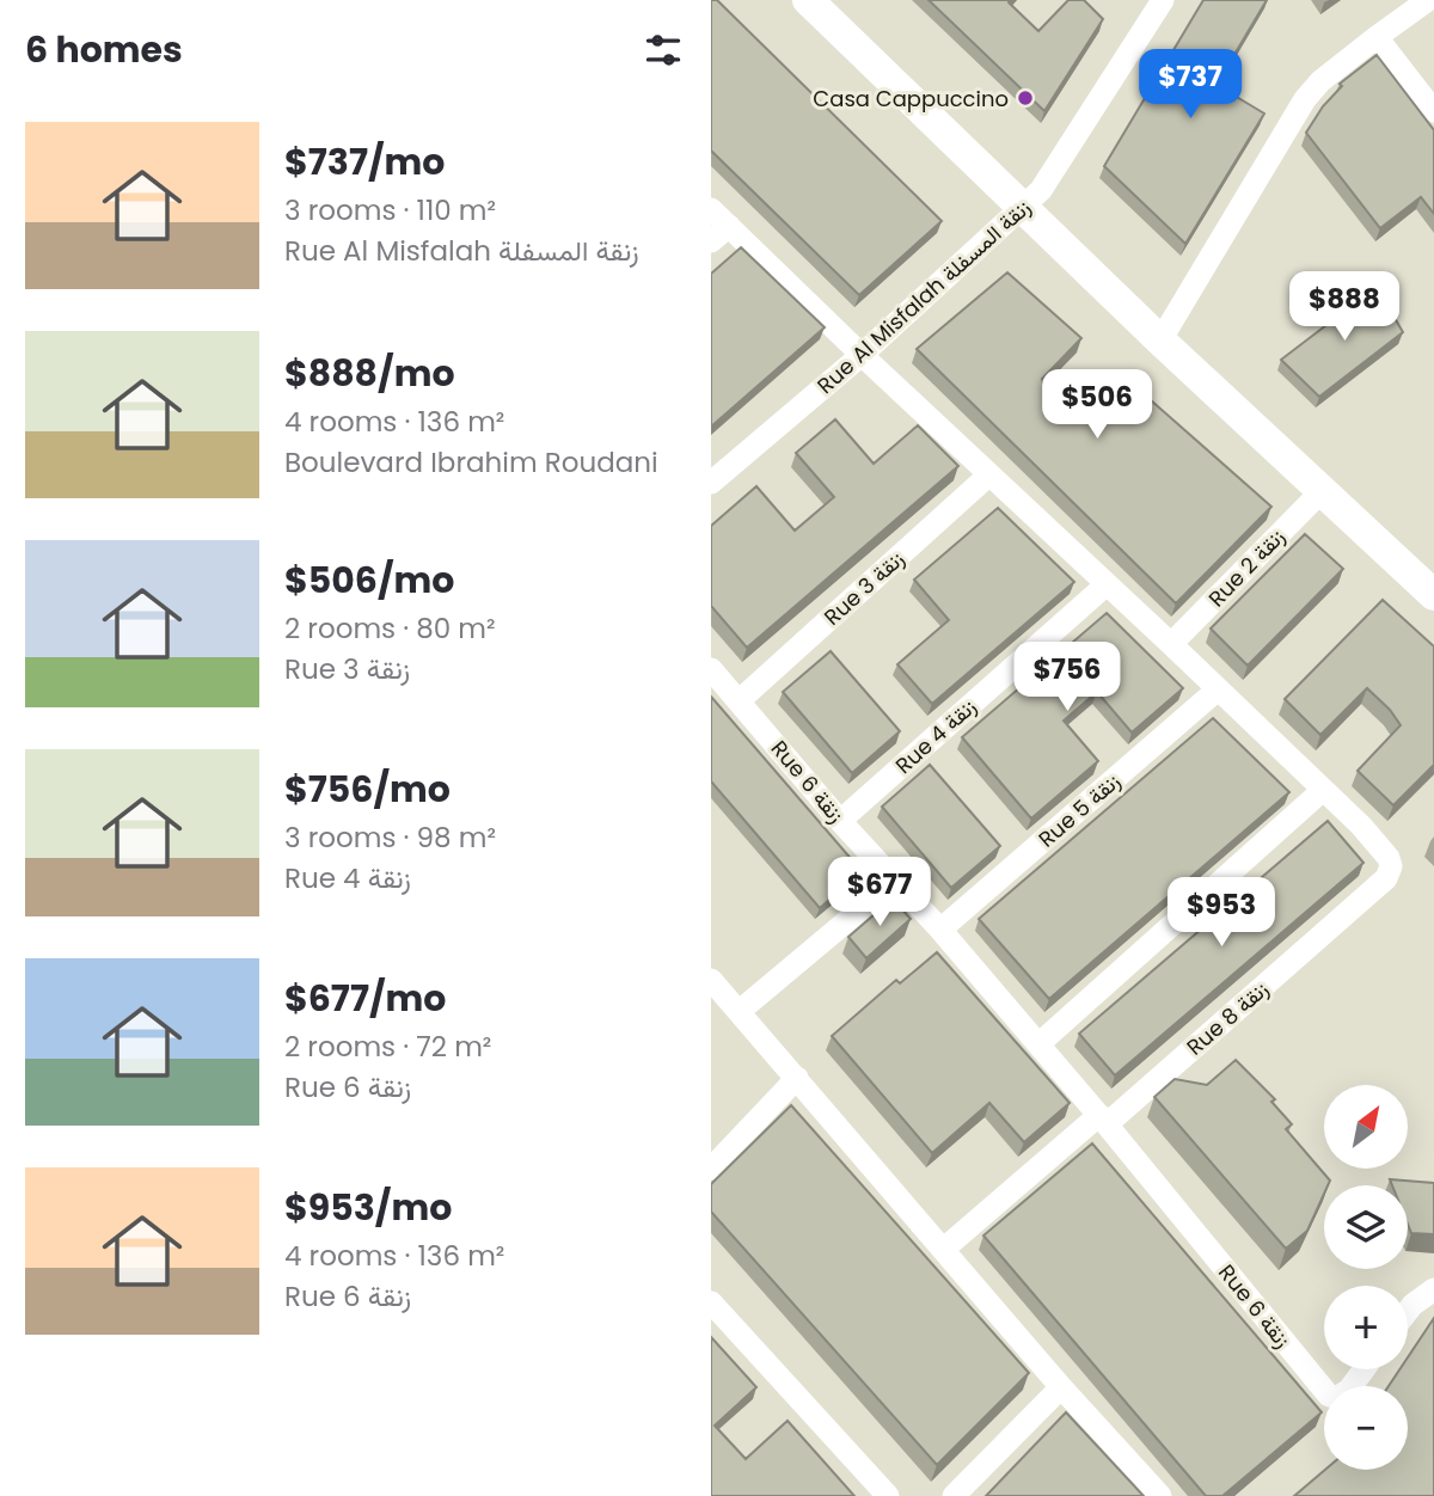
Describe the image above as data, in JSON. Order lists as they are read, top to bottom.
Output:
{
  "streets": {
    "street": [
      "Rue Al Misfalah زنقة المسفلة",
      "Rue 2 زنقة",
      "Rue 3 زنقة",
      "Rue 4 زنقة",
      "Rue 6 زنقة",
      "Rue 5 زنقة",
      "Rue 8 زنقة"
    ]
  },
  "crossings": [
    ["Rue 3 زنقة", "Rue 6 زنقة"],
    ["Rue 4 زنقة", "Rue 6 زنقة"],
    ["Rue 6 زنقة", "Rue 5 زنقة"],
    ["Rue 6 زنقة", "Rue 8 زنقة"]
  ],
  "places": ["Casa Cappuccino"],
  "north": "top right",
  "page": {
    "heading": "6 homes",
    "price": [
      "$737",
      "$888",
      "$506",
      "$756",
      "$677",
      "$953"
    ],
    "list": [
      {
        "name": "$737/mo",
        "note": "3 rooms · 110 m² · Rue Al Misfalah زنقة المسفلة"
      },
      {
        "name": "$888/mo",
        "note": "4 rooms · 136 m² · Boulevard Ibrahim Roudani"
      },
      {
        "name": "$506/mo",
        "note": "2 rooms · 80 m² · Rue 3 زنقة"
      },
      {
        "name": "$756/mo",
        "note": "3 rooms · 98 m² · Rue 4 زنقة"
      },
      {
        "name": "$677/mo",
        "note": "2 rooms · 72 m² · Rue 6 زنقة"
      },
      {
        "name": "$953/mo",
        "note": "4 rooms · 136 m² · Rue 6 زنقة"
      }
    ],
    "map_buttons": ["+", "−"]
  }
}
